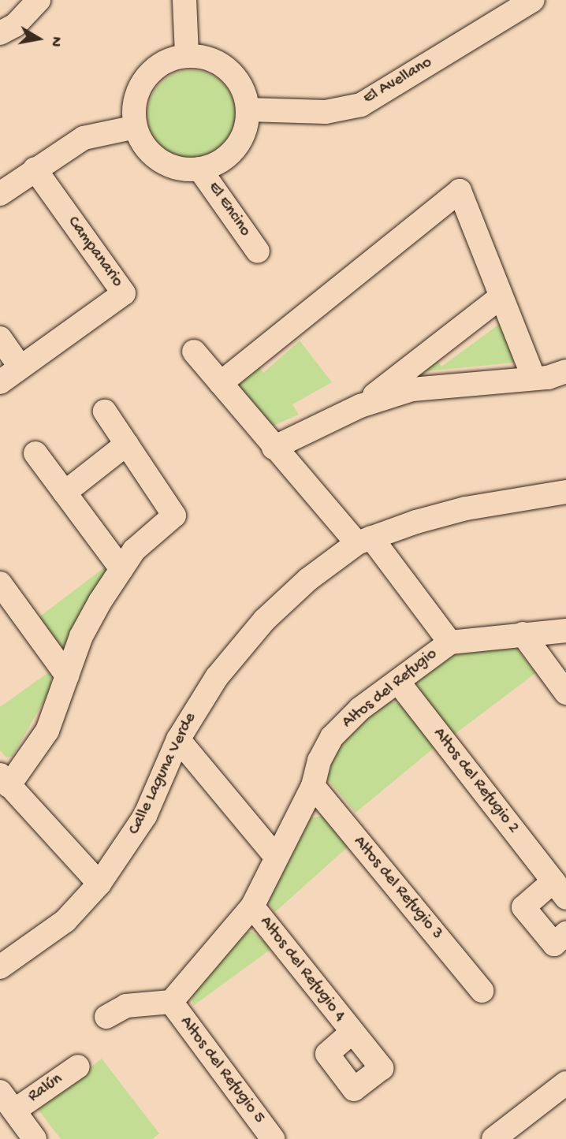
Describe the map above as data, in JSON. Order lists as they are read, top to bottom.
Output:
{
  "streets": {
    "street": [
      "El Avellano",
      "El Encino",
      "Campanario",
      "Altos del Refugio",
      "Calle Laguna Verde",
      "Altos del Refugio 2",
      "Altos del Refugio 3",
      "Altos del Refugio 4",
      "Altos del Refugio 5",
      "Ralún"
    ]
  },
  "crossings": [
    ["El Avellano", "El Encino"],
    ["Altos del Refugio", "Calle Laguna Verde"],
    ["Altos del Refugio", "Altos del Refugio 2"],
    ["Altos del Refugio", "Altos del Refugio 3"],
    ["Altos del Refugio", "Altos del Refugio 4"],
    ["Altos del Refugio", "Altos del Refugio 5"]
  ],
  "north": "right"
}
